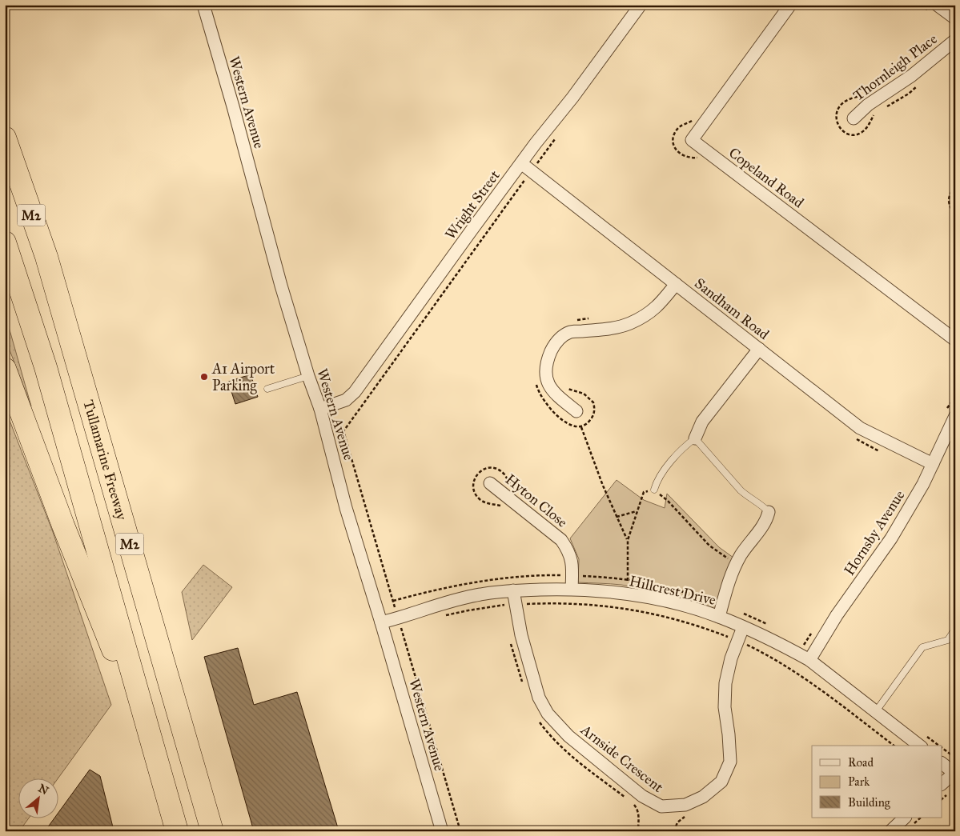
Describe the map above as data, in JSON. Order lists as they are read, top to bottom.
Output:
{
  "streets": {
    "highway": ["M2", "Tullamarine Freeway"],
    "street": [
      "Thornleigh Place",
      "Western Avenue",
      "Copeland Road",
      "Wright Street",
      "Sandham Road",
      "Hyton Close",
      "Hornsby Avenue",
      "Hillcrest Drive",
      "Arnside Crescent"
    ]
  },
  "crossings": [
    ["Western Avenue", "Wright Street"],
    ["Western Avenue", "Hillcrest Drive"],
    ["Wright Street", "Sandham Road"],
    ["Sandham Road", "Hornsby Avenue"],
    ["Hyton Close", "Hillcrest Drive"],
    ["Hornsby Avenue", "Hillcrest Drive"],
    ["Hillcrest Drive", "Arnside Crescent"]
  ],
  "places": ["A1 Airport Parking"],
  "legend": ["Road", "Park", "Building"],
  "north": "top right"
}
